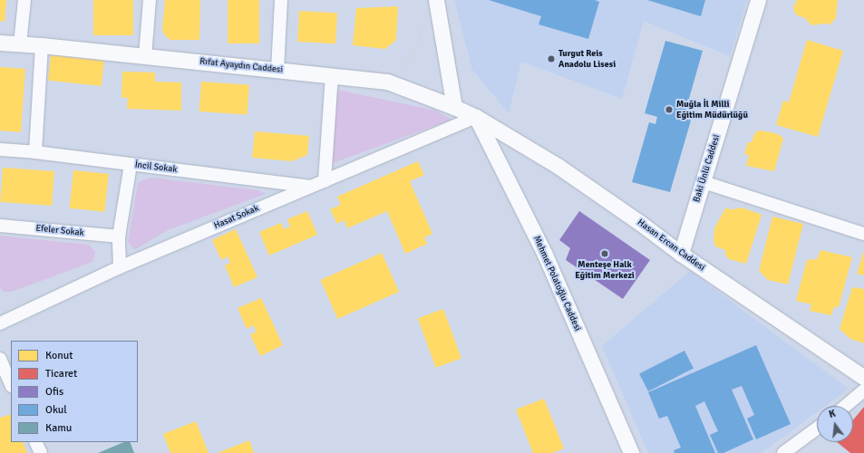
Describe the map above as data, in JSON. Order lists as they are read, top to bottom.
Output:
{
  "streets": {
    "street": [
      "Rıfat Ayaydın Caddesi",
      "İncil Sokak",
      "Baki Ünlü Caddesi",
      "Hasat Sokak",
      "Efeler Sokak",
      "Hasan Ercan Caddesi",
      "Mehmet Polatoğlu Caddesi"
    ]
  },
  "crossings": [
    ["Rıfat Ayaydın Caddesi", "Hasat Sokak"],
    ["Rıfat Ayaydın Caddesi", "Hasan Ercan Caddesi"],
    ["Rıfat Ayaydın Caddesi", "Mehmet Polatoğlu Caddesi"],
    ["İncil Sokak", "Hasat Sokak"],
    ["Baki Ünlü Caddesi", "Hasan Ercan Caddesi"],
    ["Hasat Sokak", "Hasan Ercan Caddesi"],
    ["Hasat Sokak", "Mehmet Polatoğlu Caddesi"],
    ["Hasan Ercan Caddesi", "Mehmet Polatoğlu Caddesi"]
  ],
  "places": ["Turgut Reis Anadolu Lisesi", "Muğla İl Milli Eğitim Müdürlüğü", "Menteşe Halk Eğitim Merkezi"],
  "legend": [
    "Konut",
    "Ticaret",
    "Ofis",
    "Okul",
    "Kamu"
  ],
  "north": "top"
}
